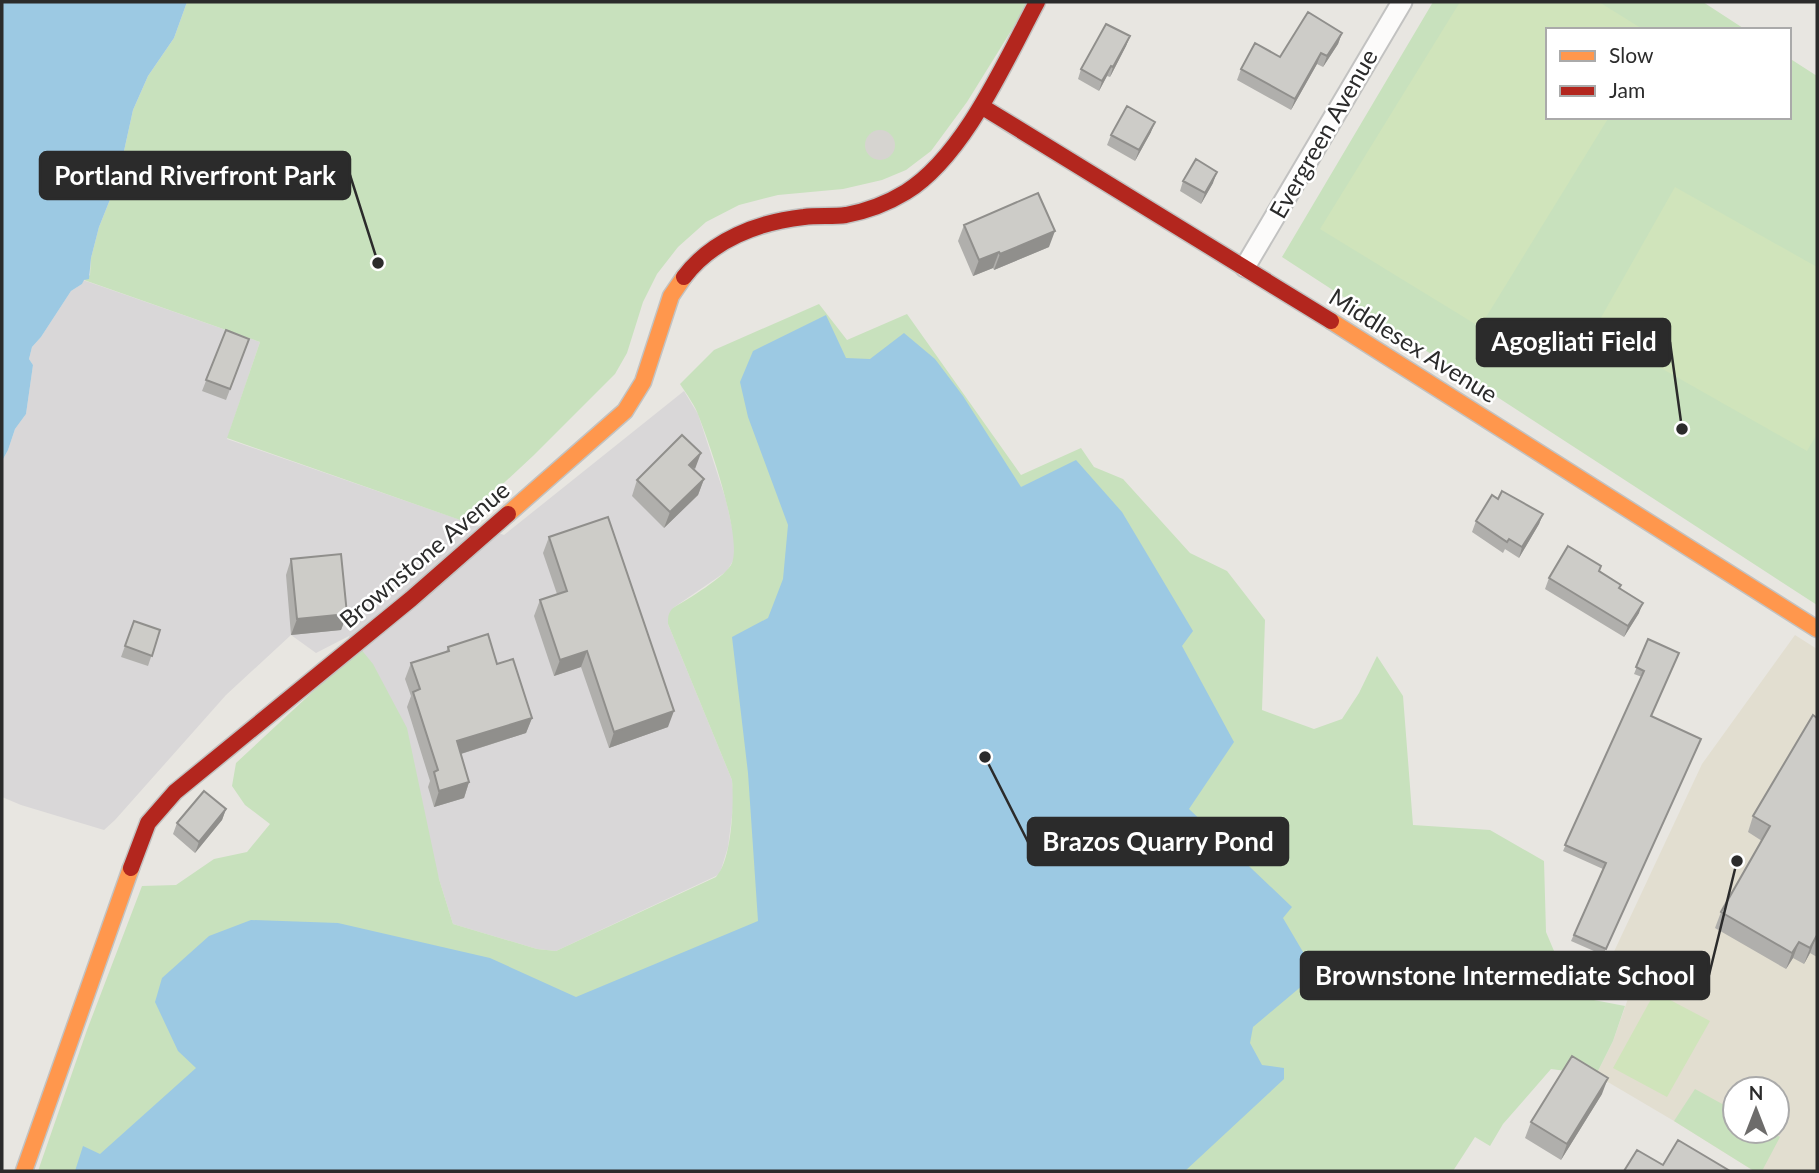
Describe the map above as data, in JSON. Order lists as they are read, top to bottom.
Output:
{
  "streets": {
    "street": ["Evergreen Avenue", "Middlesex Avenue", "Brownstone Avenue"]
  },
  "crossings": [
    ["Evergreen Avenue", "Middlesex Avenue"],
    ["Middlesex Avenue", "Brownstone Avenue"]
  ],
  "places": [
    "Portland Riverfront Park",
    "Agogliati Field",
    "Brazos Quarry Pond",
    "Brownstone Intermediate School"
  ],
  "legend": ["Slow", "Jam"],
  "north": "top"
}
